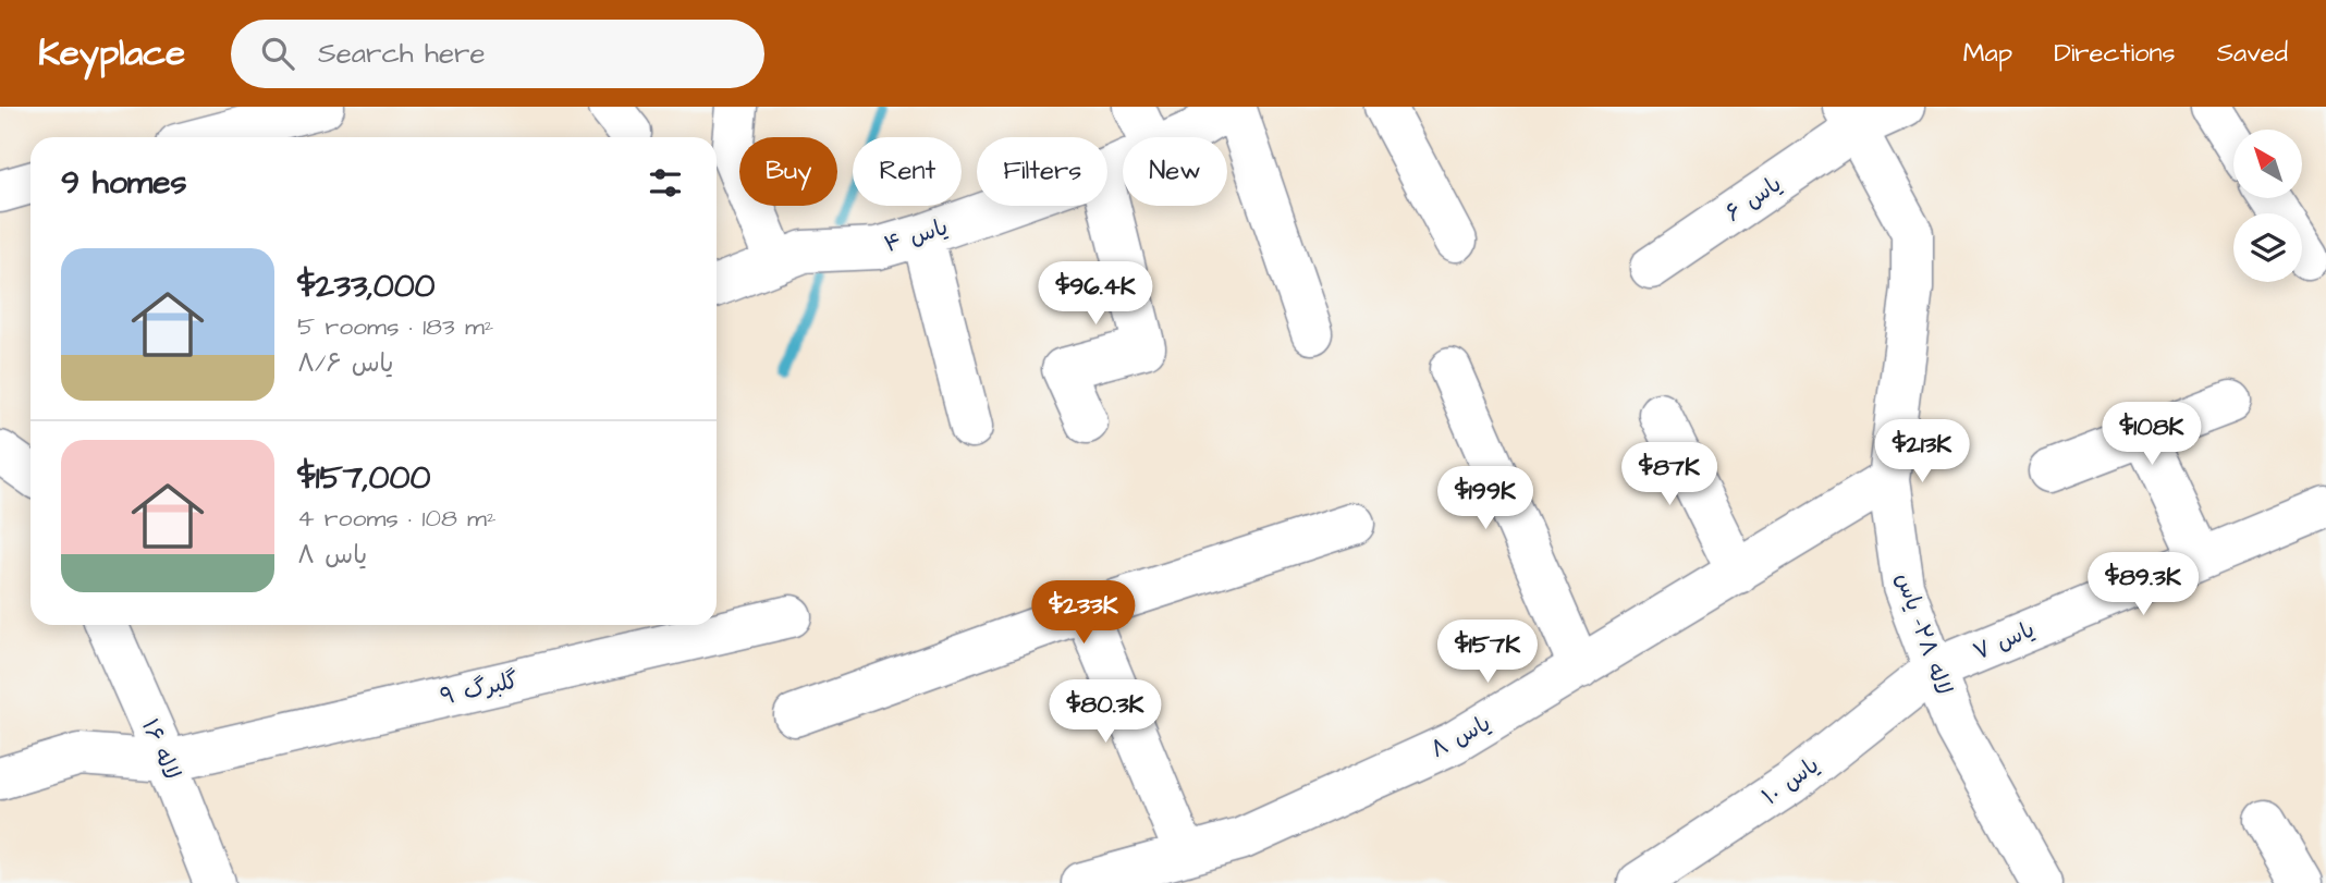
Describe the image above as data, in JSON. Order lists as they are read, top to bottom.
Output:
{
  "streets": {
    "street": [
      "یاس ۶",
      "یاس ۴",
      "لاله ۲۸- یاس",
      "یاس ۷",
      "گلبرگ ۹",
      "یاس ۸",
      "لاله ۱۶",
      "یاس ۱۰"
    ]
  },
  "crossings": [
    ["یاس ۶", "لاله ۲۸- یاس"],
    ["لاله ۲۸- یاس", "یاس ۷"],
    ["لاله ۲۸- یاس", "یاس ۸"],
    ["لاله ۲۸- یاس", "یاس ۱۰"],
    ["یاس ۷", "یاس ۱۰"],
    ["گلبرگ ۹", "لاله ۱۶"]
  ],
  "north": "top left",
  "page": {
    "header": "Keyplace",
    "search": "Search here",
    "nav": ["Map", "Directions", "Saved"],
    "chip": [
      "Buy",
      "Rent",
      "Filters",
      "New"
    ],
    "heading": "9 homes",
    "list": [
      {
        "name": "$233,000",
        "note": "5 rooms · 183 m² · یاس ۸/۶"
      },
      {
        "name": "$157,000",
        "note": "4 rooms · 108 m² · یاس ۸"
      }
    ],
    "price": [
      "$96.4K",
      "$108K",
      "$213K",
      "$87K",
      "$199K",
      "$89.3K",
      "$233K",
      "$157K",
      "$80.3K"
    ]
  }
}
